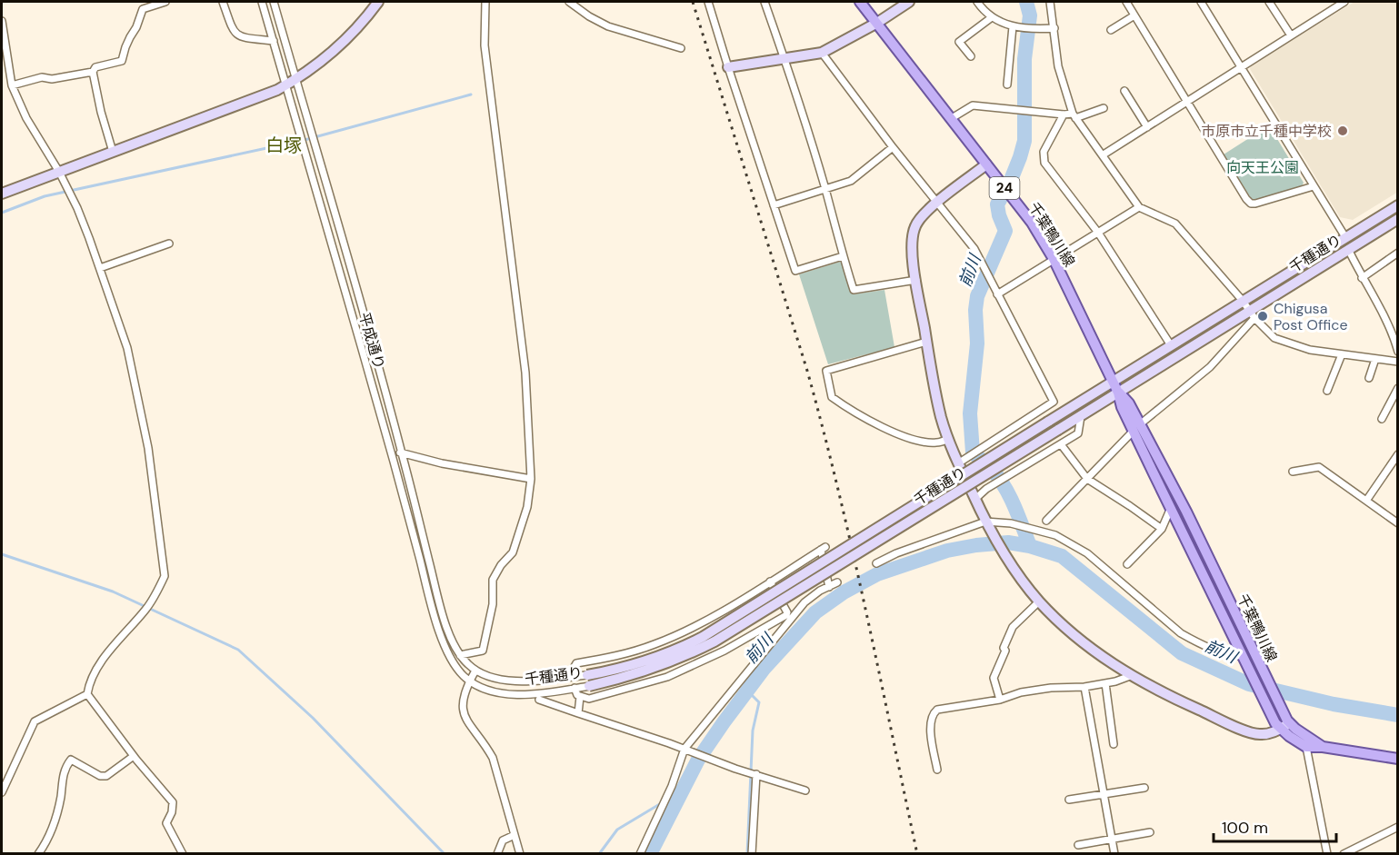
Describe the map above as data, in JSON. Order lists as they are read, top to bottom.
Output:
{
  "streets": {
    "main road": ["24", "千葉鴨川線"],
    "street": ["千種通り", "平成通り"]
  },
  "crossings": [
    ["千葉鴨川線", "千種通り"],
    ["千種通り", "平成通り"]
  ],
  "districts": ["白塚"],
  "water": ["前川"],
  "parks": ["向天王公園"],
  "places": ["市原市立千種中学校", "Chigusa Post Office"],
  "scale_bar": "100 m"
}
